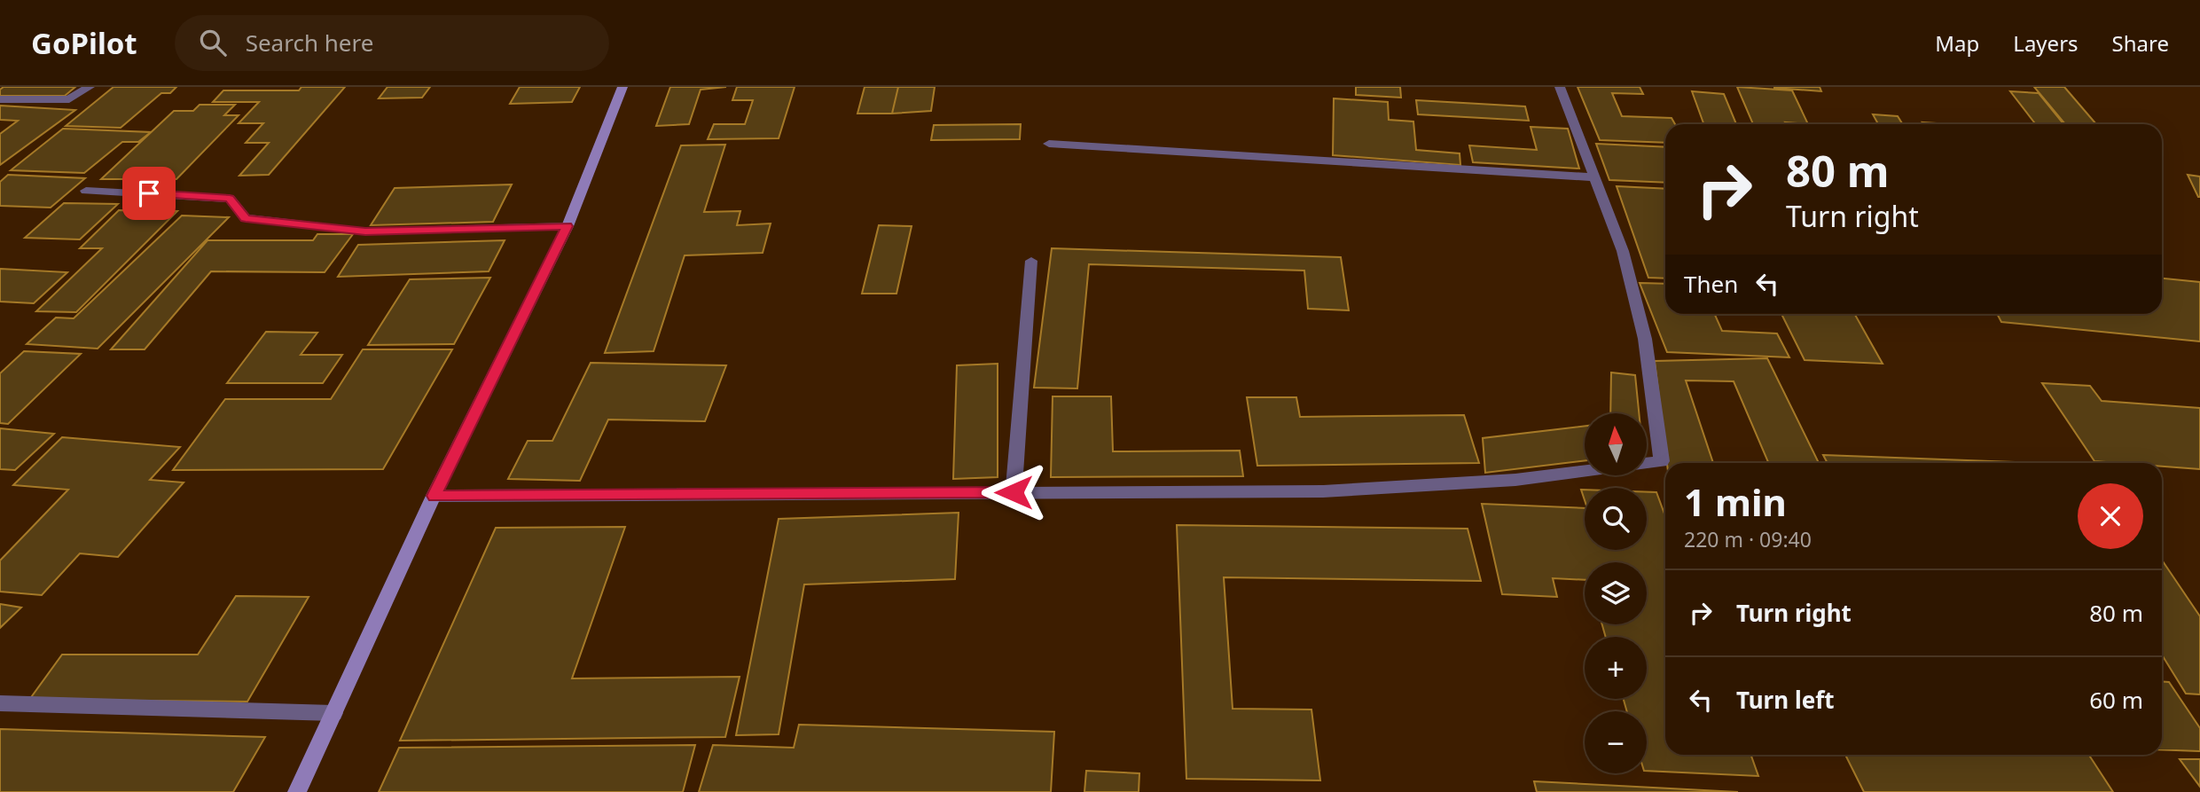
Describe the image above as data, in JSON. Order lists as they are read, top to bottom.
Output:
{
  "north": "top",
  "page": {
    "header": "GoPilot",
    "search": "Search here",
    "nav": ["Map", "Layers", "Share"],
    "turn": ["80 m", "Turn right"],
    "then": "Then",
    "map_buttons": ["+", "−"],
    "heading": ["1 min", "220 m · 09:40"],
    "list": [
      {
        "name": "Turn right",
        "value": "80 m"
      },
      {
        "name": "Turn left",
        "value": "60 m"
      }
    ]
  }
}
